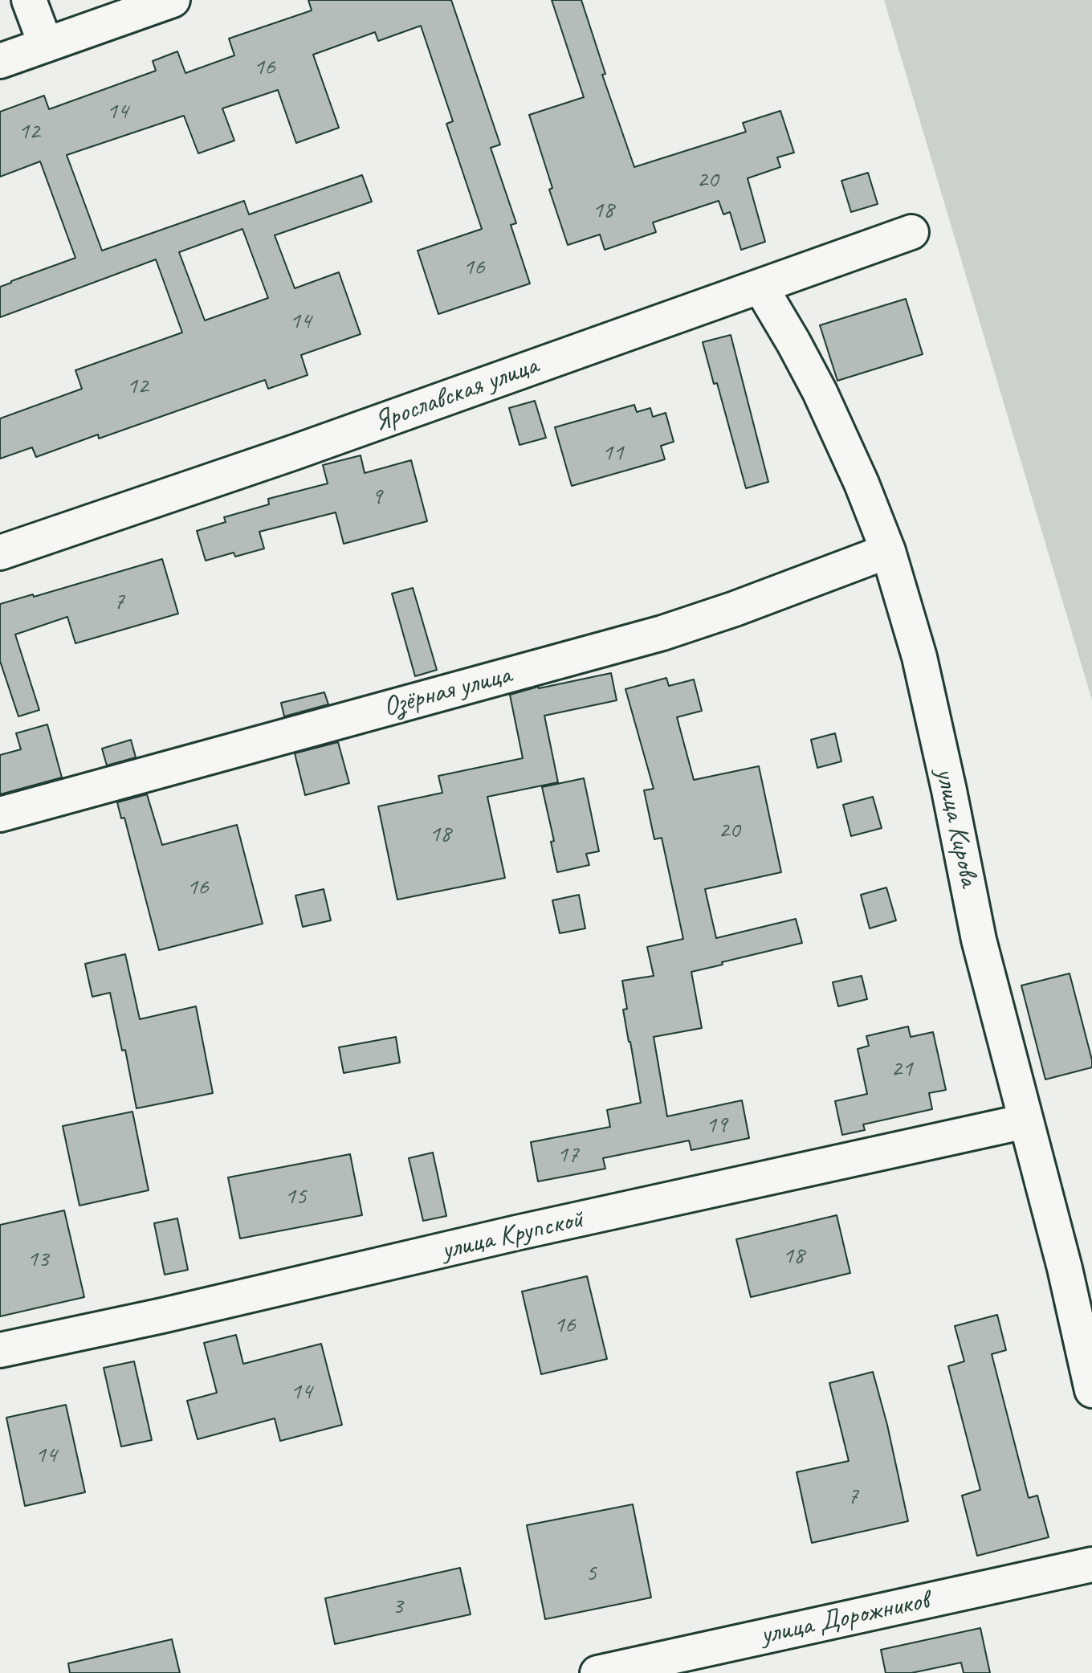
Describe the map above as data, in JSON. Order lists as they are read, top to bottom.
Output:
{
  "streets": {
    "street": [
      "Ярославская улица",
      "Озёрная улица",
      "улица Кирова",
      "улица Крупской",
      "улица Дорожников"
    ]
  },
  "crossings": [
    ["Ярославская улица", "улица Кирова"],
    ["Озёрная улица", "улица Кирова"],
    ["улица Кирова", "улица Крупской"]
  ],
  "house_numbers": [
    "16",
    "14",
    "12",
    "20",
    "18",
    "16",
    "14",
    "12",
    "11",
    "9",
    "7",
    "20",
    "18",
    "16",
    "21",
    "19",
    "17",
    "15",
    "18",
    "13",
    "16",
    "14",
    "14",
    "7",
    "5",
    "3"
  ]
}
